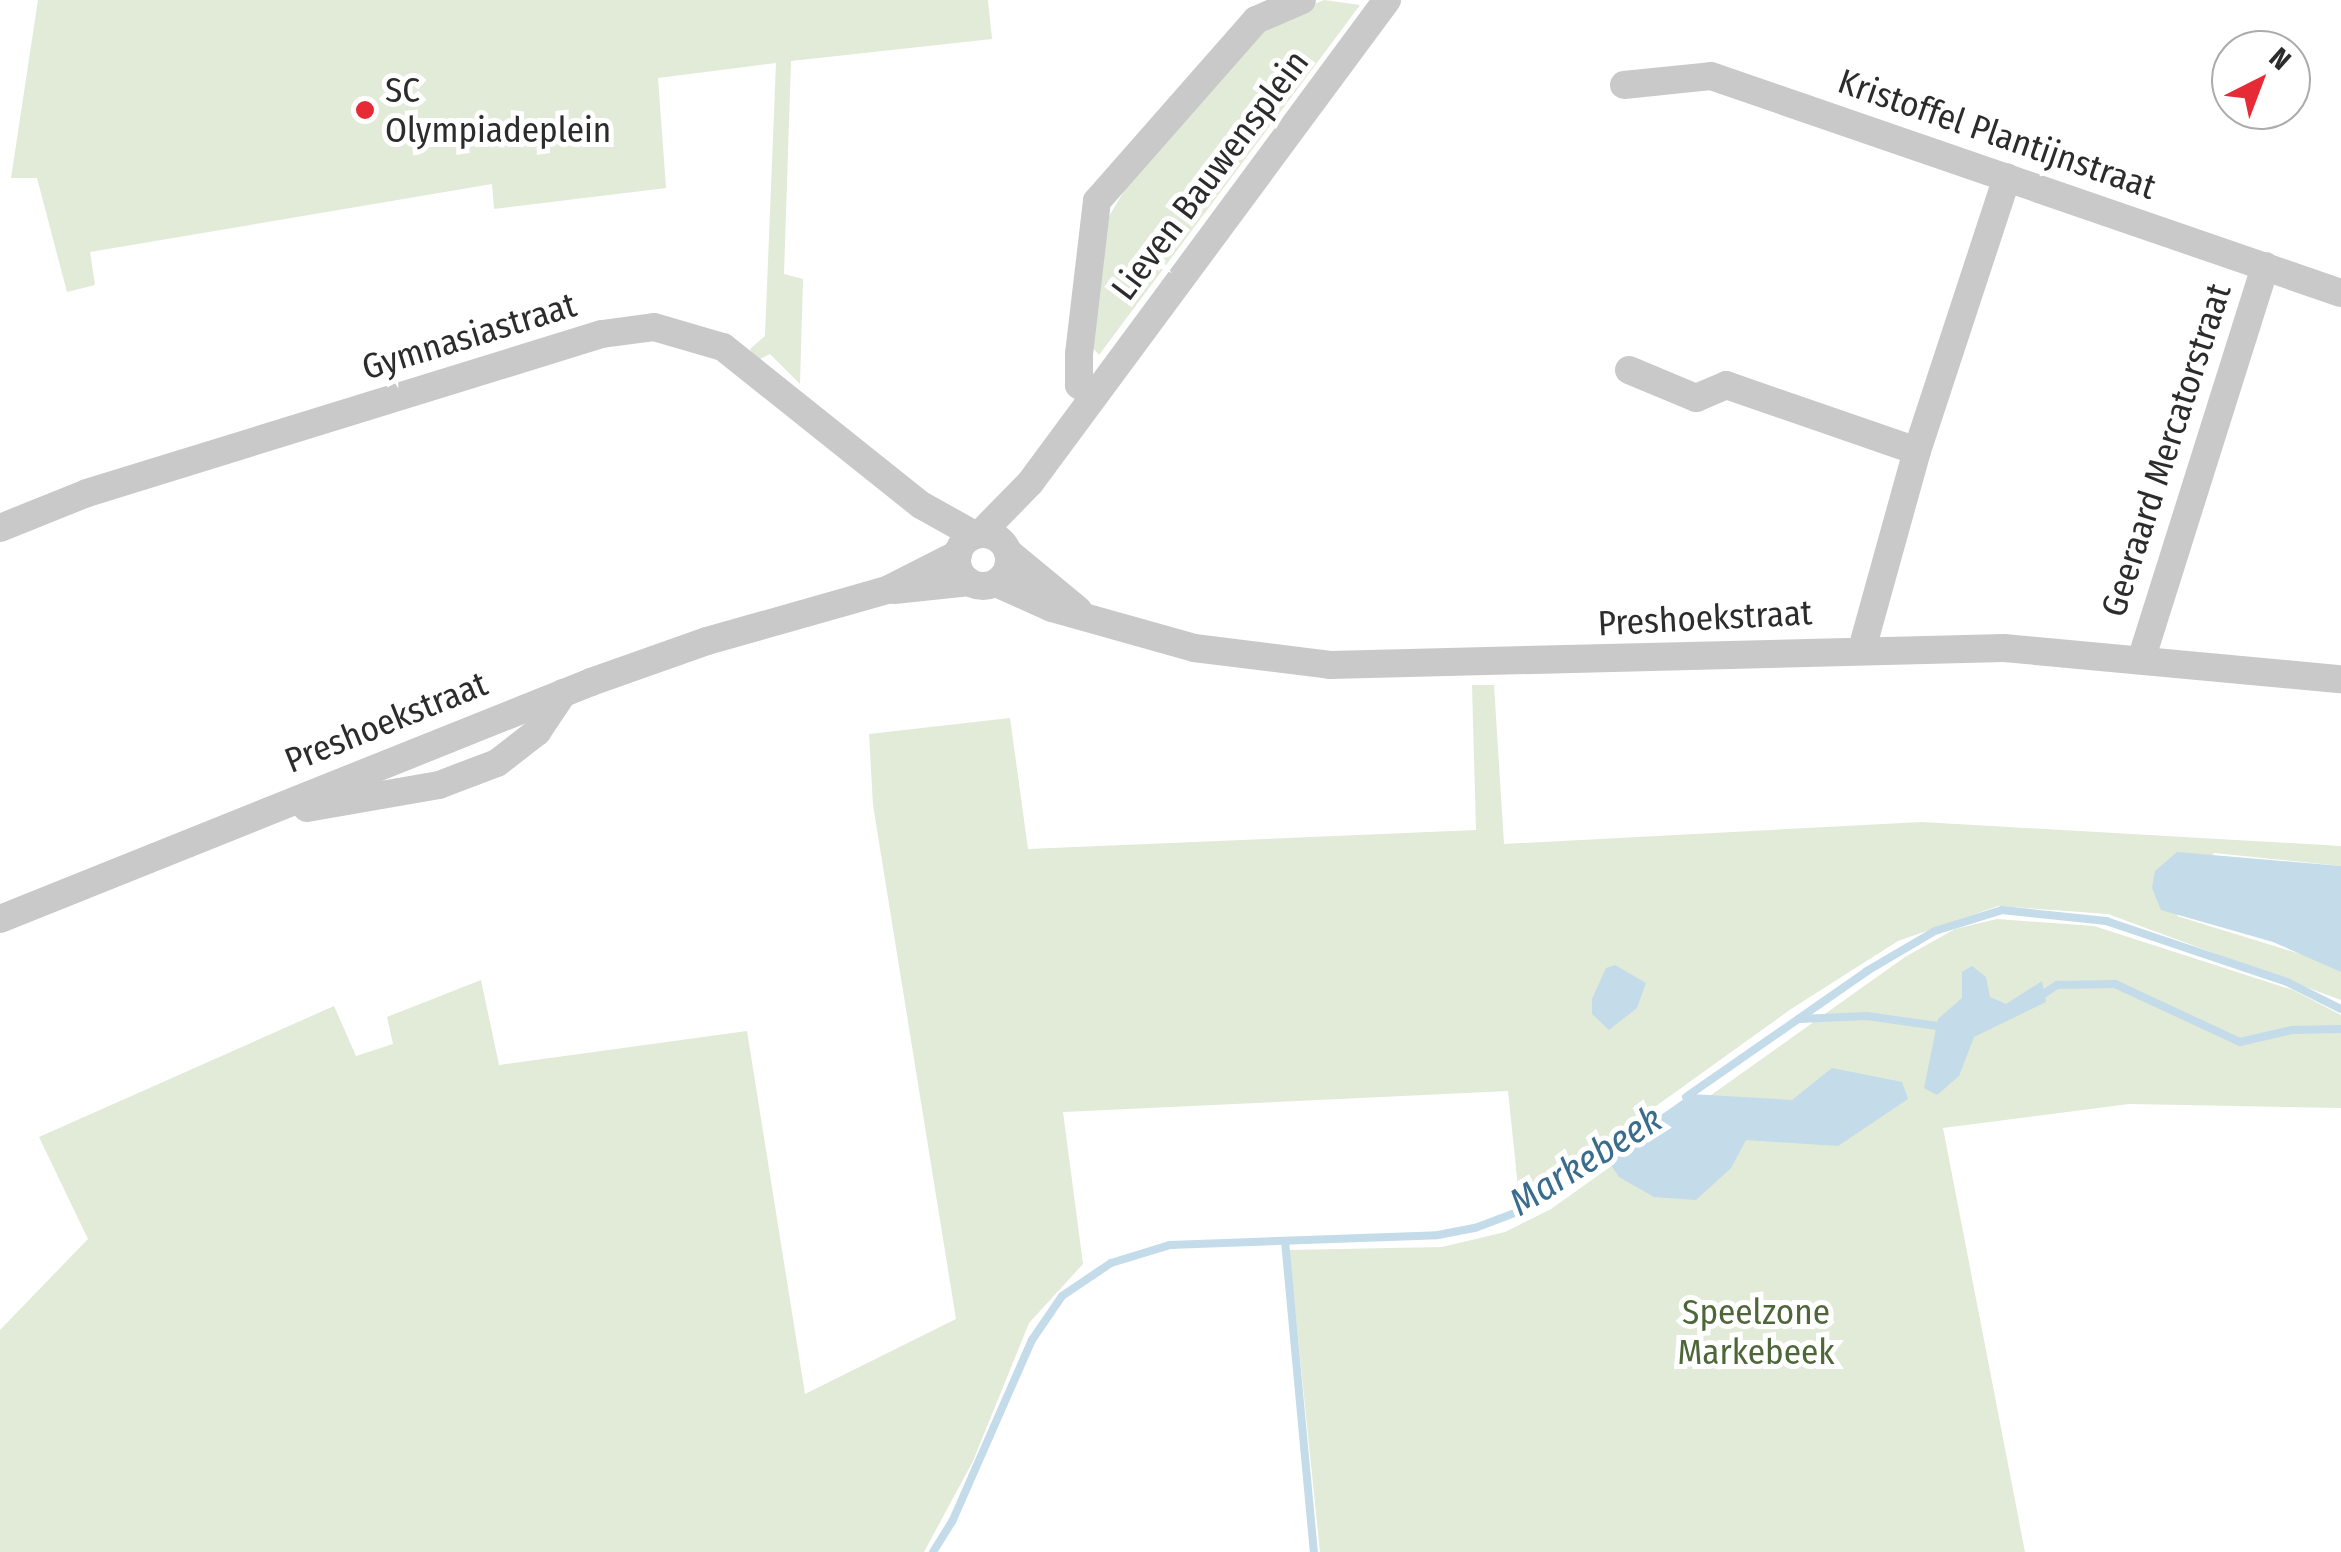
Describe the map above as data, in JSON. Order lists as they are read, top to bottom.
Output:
{
  "streets": {
    "street": [
      "Kristoffel Plantijnstraat",
      "Lieven Bauwensplein",
      "Gymnasiastraat",
      "Geeraard Mercatorstraat",
      "Preshoekstraat"
    ]
  },
  "crossings": [
    ["Kristoffel Plantijnstraat", "Geeraard Mercatorstraat"],
    ["Lieven Bauwensplein", "Gymnasiastraat"],
    ["Lieven Bauwensplein", "Preshoekstraat"],
    ["Gymnasiastraat", "Preshoekstraat"],
    ["Geeraard Mercatorstraat", "Preshoekstraat"]
  ],
  "water": ["Markebeek"],
  "parks": ["Speelzone Markebeek"],
  "places": ["SC Olympiadeplein"],
  "north": "top right"
}
